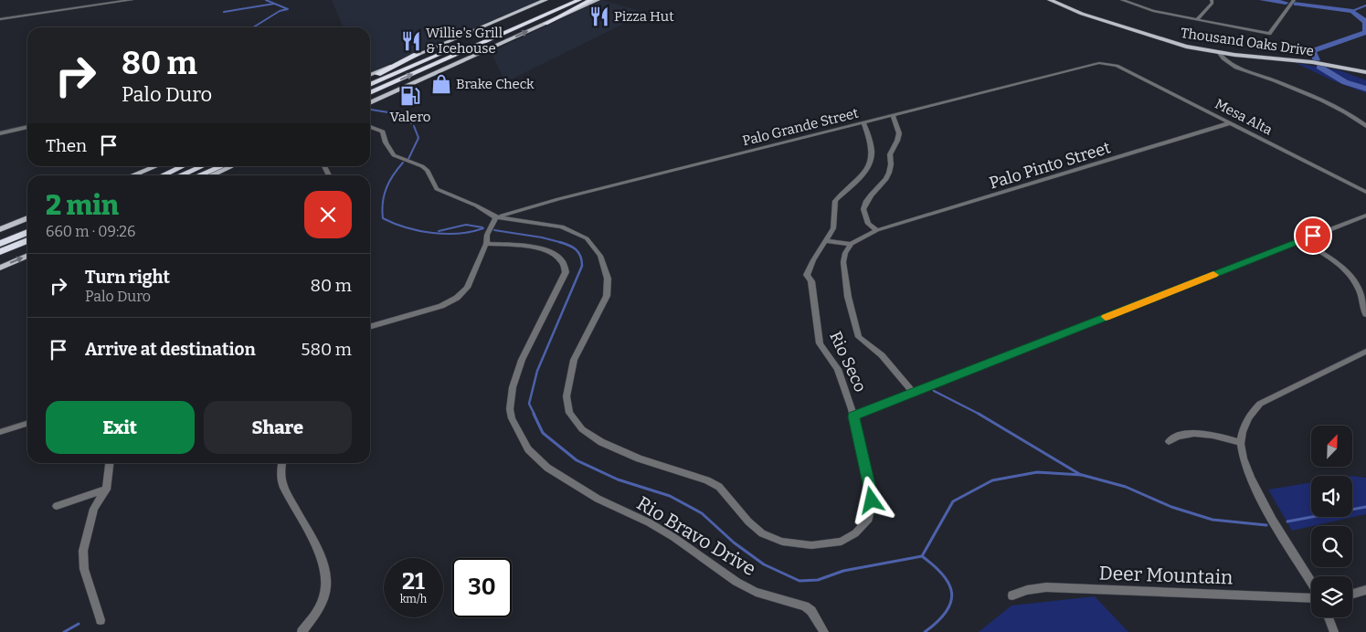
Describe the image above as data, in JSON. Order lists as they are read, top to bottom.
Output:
{
  "streets": {
    "main road": ["Thousand Oaks Drive"],
    "street": [
      "Mesa Alta",
      "Palo Grande Street",
      "Palo Pinto Street",
      "Rio Seco",
      "Rio Bravo Drive",
      "Deer Mountain"
    ]
  },
  "crossings": [
    ["Mesa Alta", "Palo Grande Street"],
    ["Mesa Alta", "Palo Pinto Street"],
    ["Palo Grande Street", "Rio Seco"]
  ],
  "places": {
    "restaurant": ["Pizza Hut", "Willie's Grill & Icehouse"],
    "shop": ["Brake Check"],
    "fuel station": ["Valero"]
  },
  "north": "top right",
  "page": {
    "turn": ["80 m", "Palo Duro"],
    "then": "Then",
    "heading": ["2 min", "660 m · 09:26"],
    "list": [
      {
        "name": "Turn right",
        "note": "Palo Duro",
        "value": "80 m"
      },
      {
        "name": "Arrive at destination",
        "value": "580 m"
      }
    ],
    "buttons": ["Exit", "Share"],
    "speed": "21 km/h",
    "limit": "30"
  }
}
